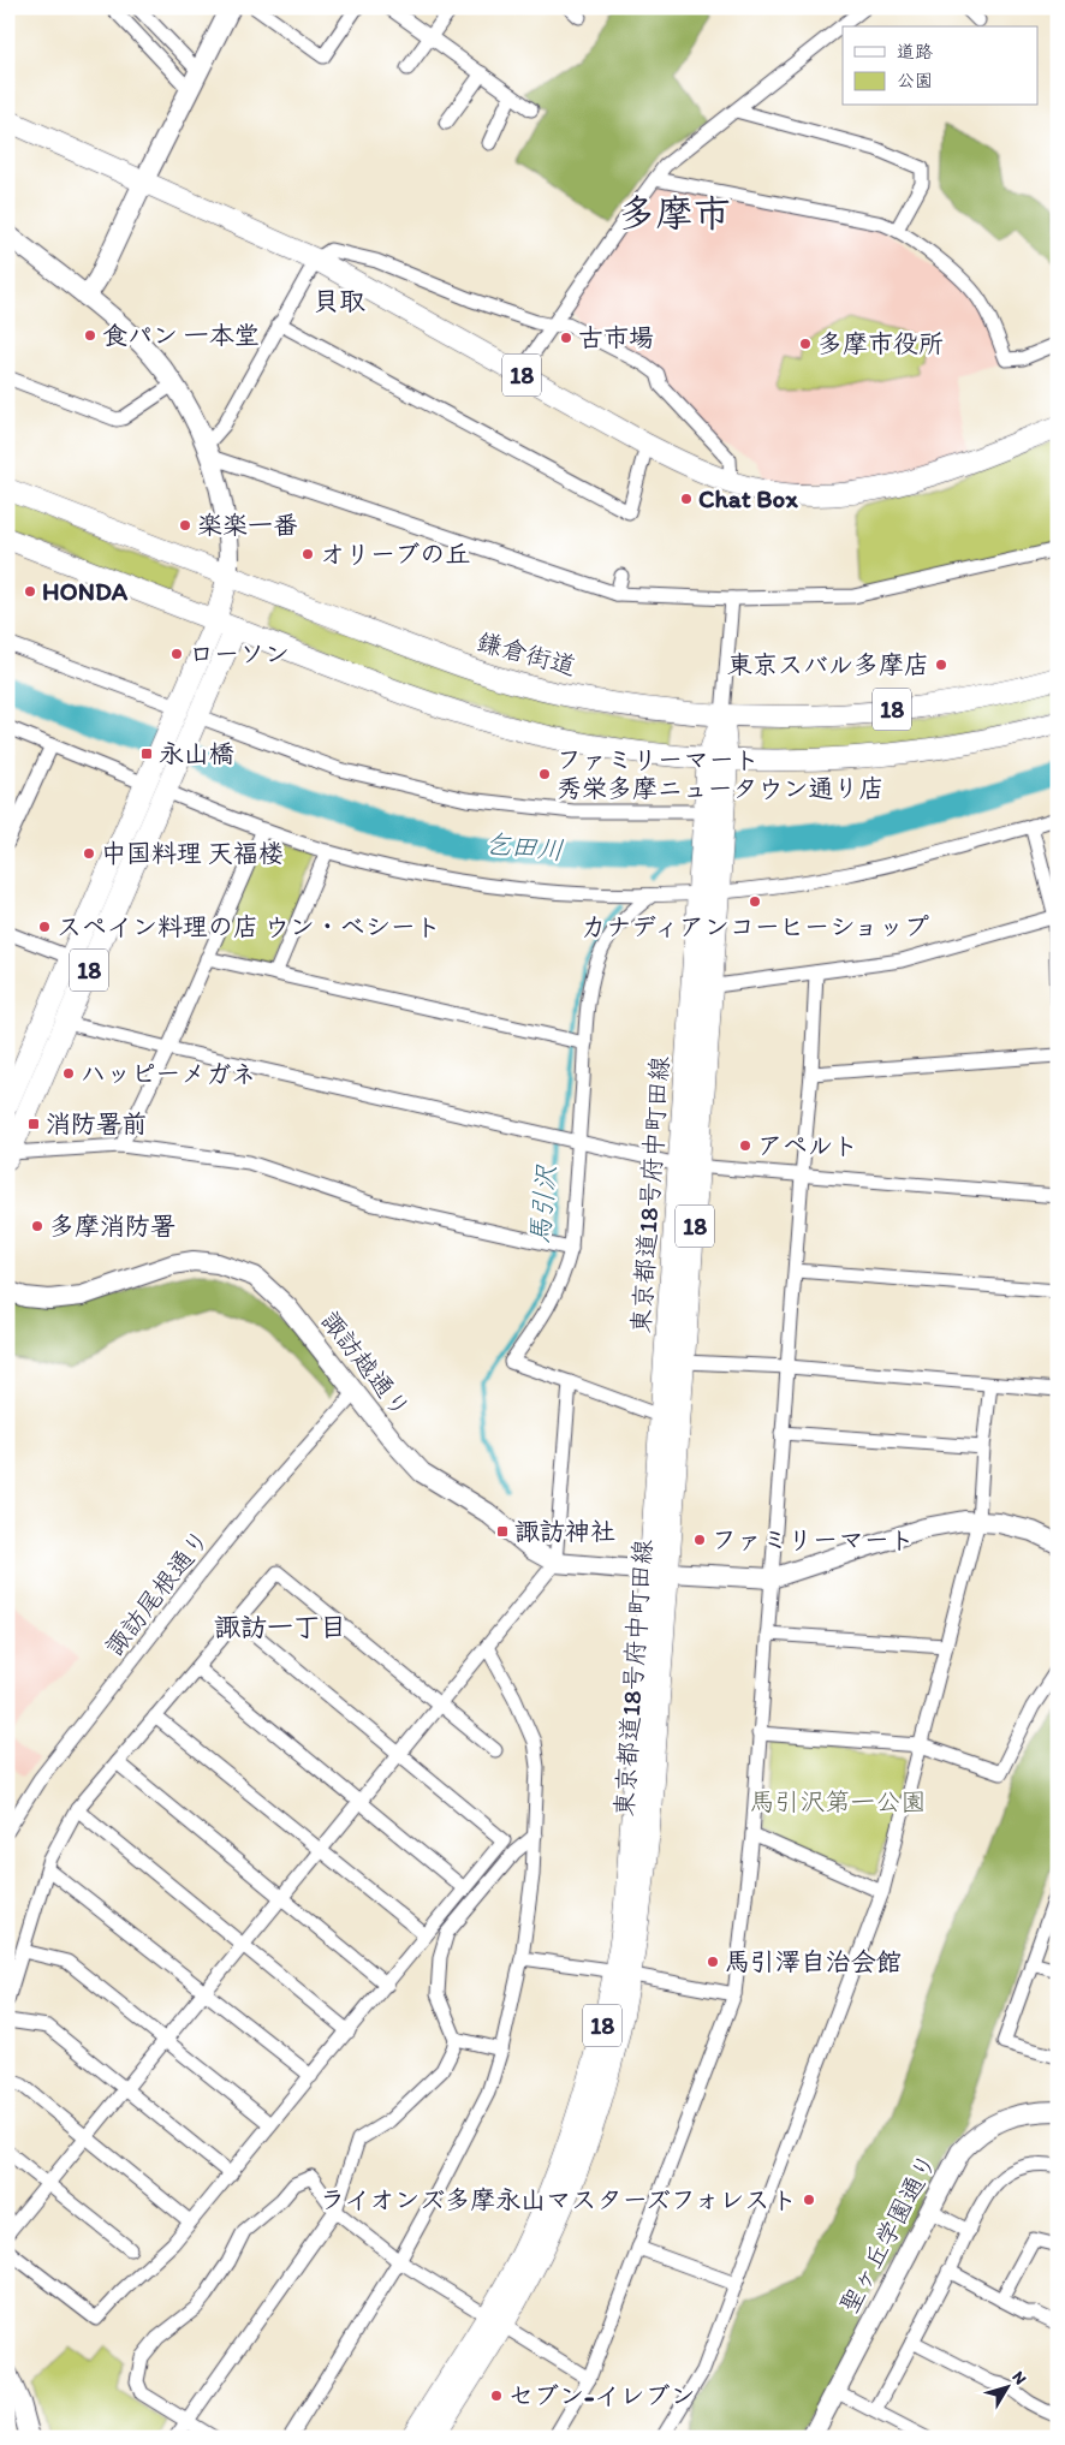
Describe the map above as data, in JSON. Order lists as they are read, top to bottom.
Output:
{
  "streets": {
    "main road": ["18", "鎌倉街道", "東京都道18号府中町田線"],
    "street": ["諏訪越通り", "諏訪尾根通り", "聖ヶ丘学園通り"]
  },
  "crossings": [
    ["18", "鎌倉街道"],
    ["18", "東京都道18号府中町田線"],
    ["東京都道18号府中町田線", "諏訪越通り"],
    ["諏訪越通り", "諏訪尾根通り"]
  ],
  "districts": ["多摩市", "貝取", "諏訪一丁目"],
  "water": ["乞田川", "馬引沢"],
  "parks": ["馬引沢第一公園"],
  "places": {
    "other": [
      "食パン 一本堂",
      "古市場",
      "多摩市役所",
      "Chat Box",
      "楽楽一番",
      "オリーブの丘",
      "HONDA",
      "ローソン",
      "東京スバル多摩店",
      "ファミリーマート 秀栄多摩ニュータウン通り店",
      "中国料理 天福楼",
      "カナディアンコーヒーショップ",
      "スペイン料理の店 ウン・ベシート",
      "ハッピーメガネ",
      "アペルト",
      "多摩消防署",
      "ファミリーマート",
      "馬引澤自治会館",
      "ライオンズ多摩永山マスターズフォレスト",
      "セブン-イレブン"
    ],
    "transit": ["永山橋", "消防署前", "諏訪神社"]
  },
  "legend": ["道路", "公園"],
  "north": "top right"
}
